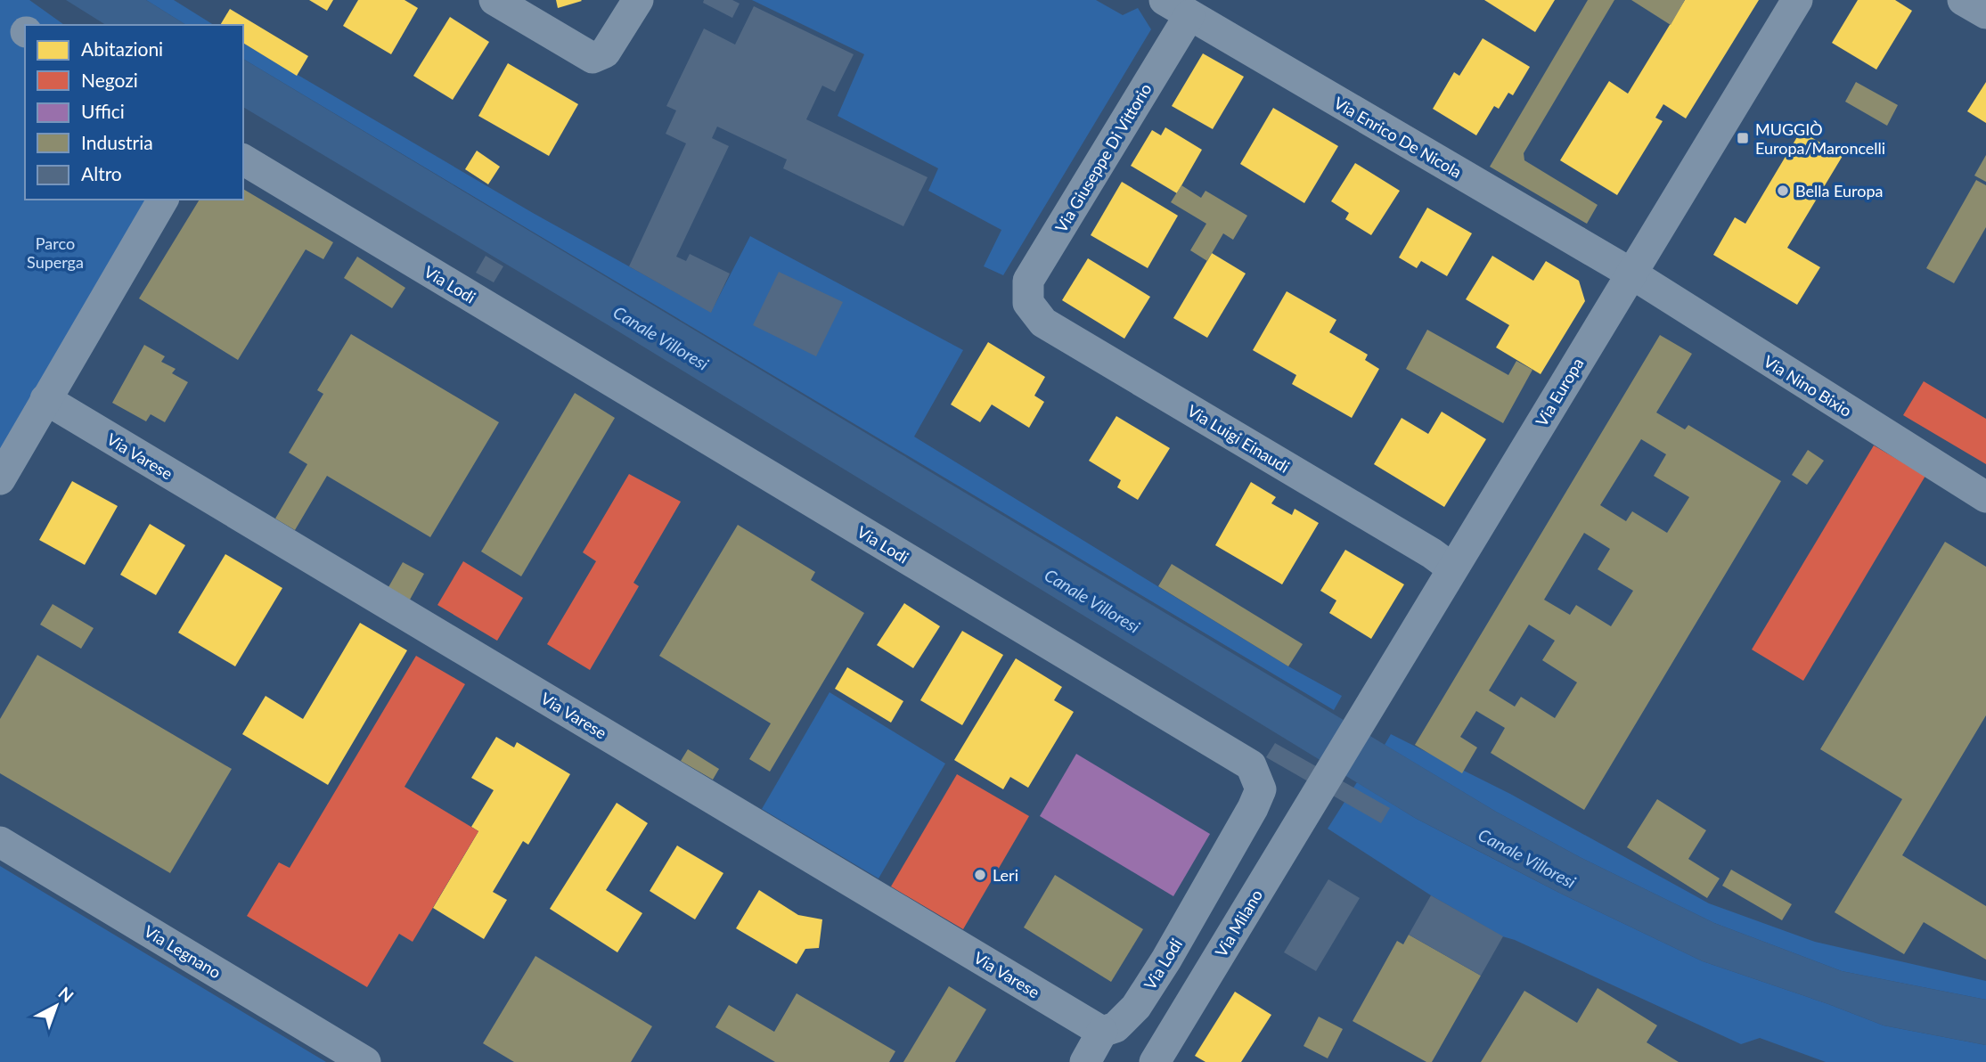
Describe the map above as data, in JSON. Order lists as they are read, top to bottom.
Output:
{
  "streets": {
    "street": [
      "Via Enrico De Nicola",
      "Via Giuseppe Di Vittorio",
      "Via Lodi",
      "Via Nino Bixio",
      "Via Europa",
      "Via Luigi Einaudi",
      "Via Varese",
      "Via Milano",
      "Via Legnano"
    ]
  },
  "crossings": [
    ["Via Enrico De Nicola", "Via Giuseppe Di Vittorio"],
    ["Via Enrico De Nicola", "Via Nino Bixio"],
    ["Via Enrico De Nicola", "Via Europa"],
    ["Via Giuseppe Di Vittorio", "Via Luigi Einaudi"],
    ["Via Lodi", "Via Varese"],
    ["Via Nino Bixio", "Via Europa"],
    ["Via Europa", "Via Luigi Einaudi"],
    ["Via Europa", "Via Milano"]
  ],
  "water": ["Canale Villoresi"],
  "parks": ["Parco Superga"],
  "places": {
    "transit": ["MUGGIÒ Europa/Maroncelli"],
    "other": ["Bella Europa", "Leri"]
  },
  "legend": [
    "Abitazioni",
    "Negozi",
    "Uffici",
    "Industria",
    "Altro"
  ],
  "north": "top right"
}
